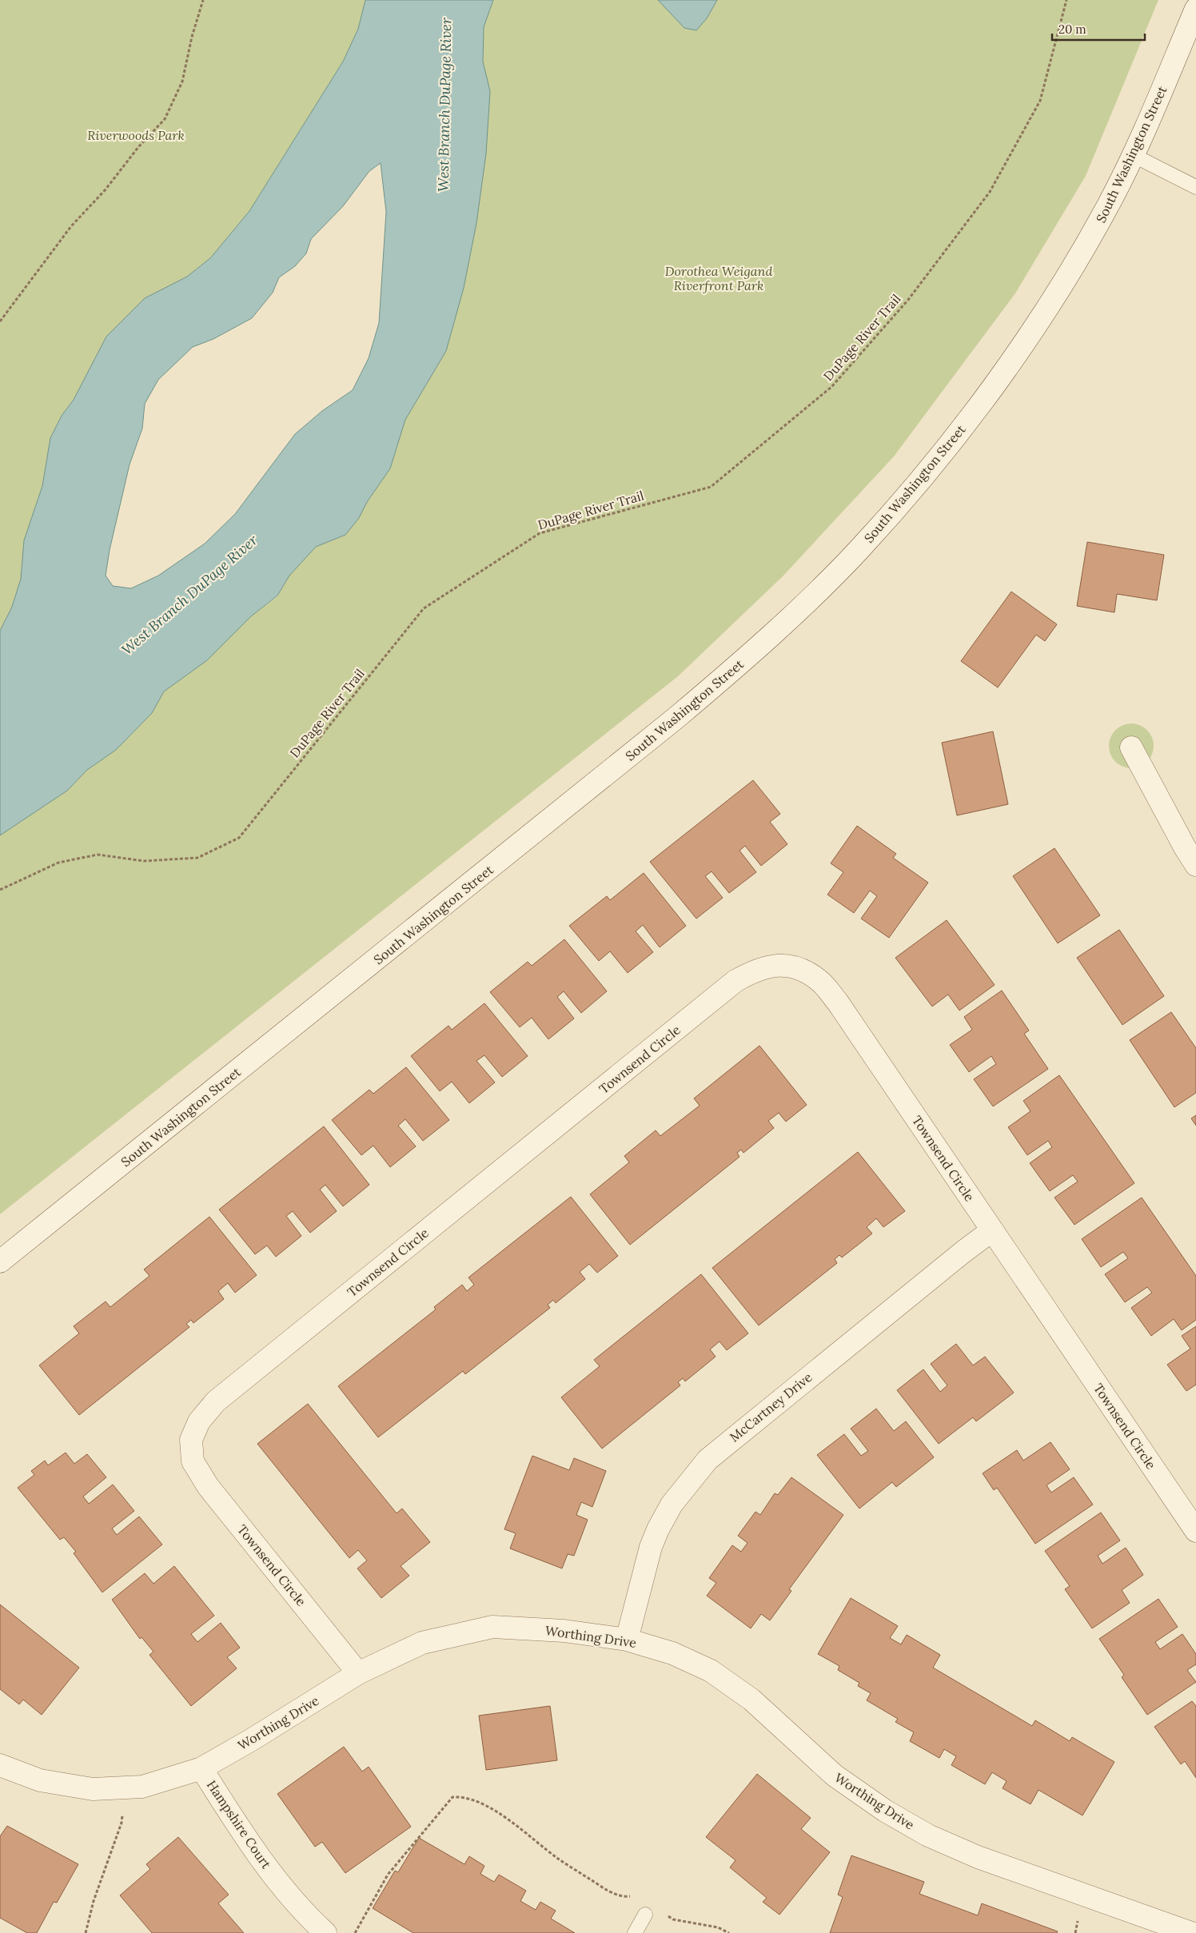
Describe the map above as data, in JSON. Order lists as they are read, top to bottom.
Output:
{
  "streets": {
    "street": [
      "South Washington Street",
      "Townsend Circle",
      "McCartney Drive",
      "Worthing Drive",
      "Hampshire Court"
    ],
    "path": ["DuPage River Trail"]
  },
  "crossings": [
    ["Townsend Circle", "McCartney Drive"],
    ["Townsend Circle", "Worthing Drive"],
    ["McCartney Drive", "Worthing Drive"],
    ["Worthing Drive", "Hampshire Court"]
  ],
  "water": ["West Branch DuPage River"],
  "parks": ["Riverwoods Park", "Dorothea Weigand Riverfront Park"],
  "scale_bar": "20 m"
}
